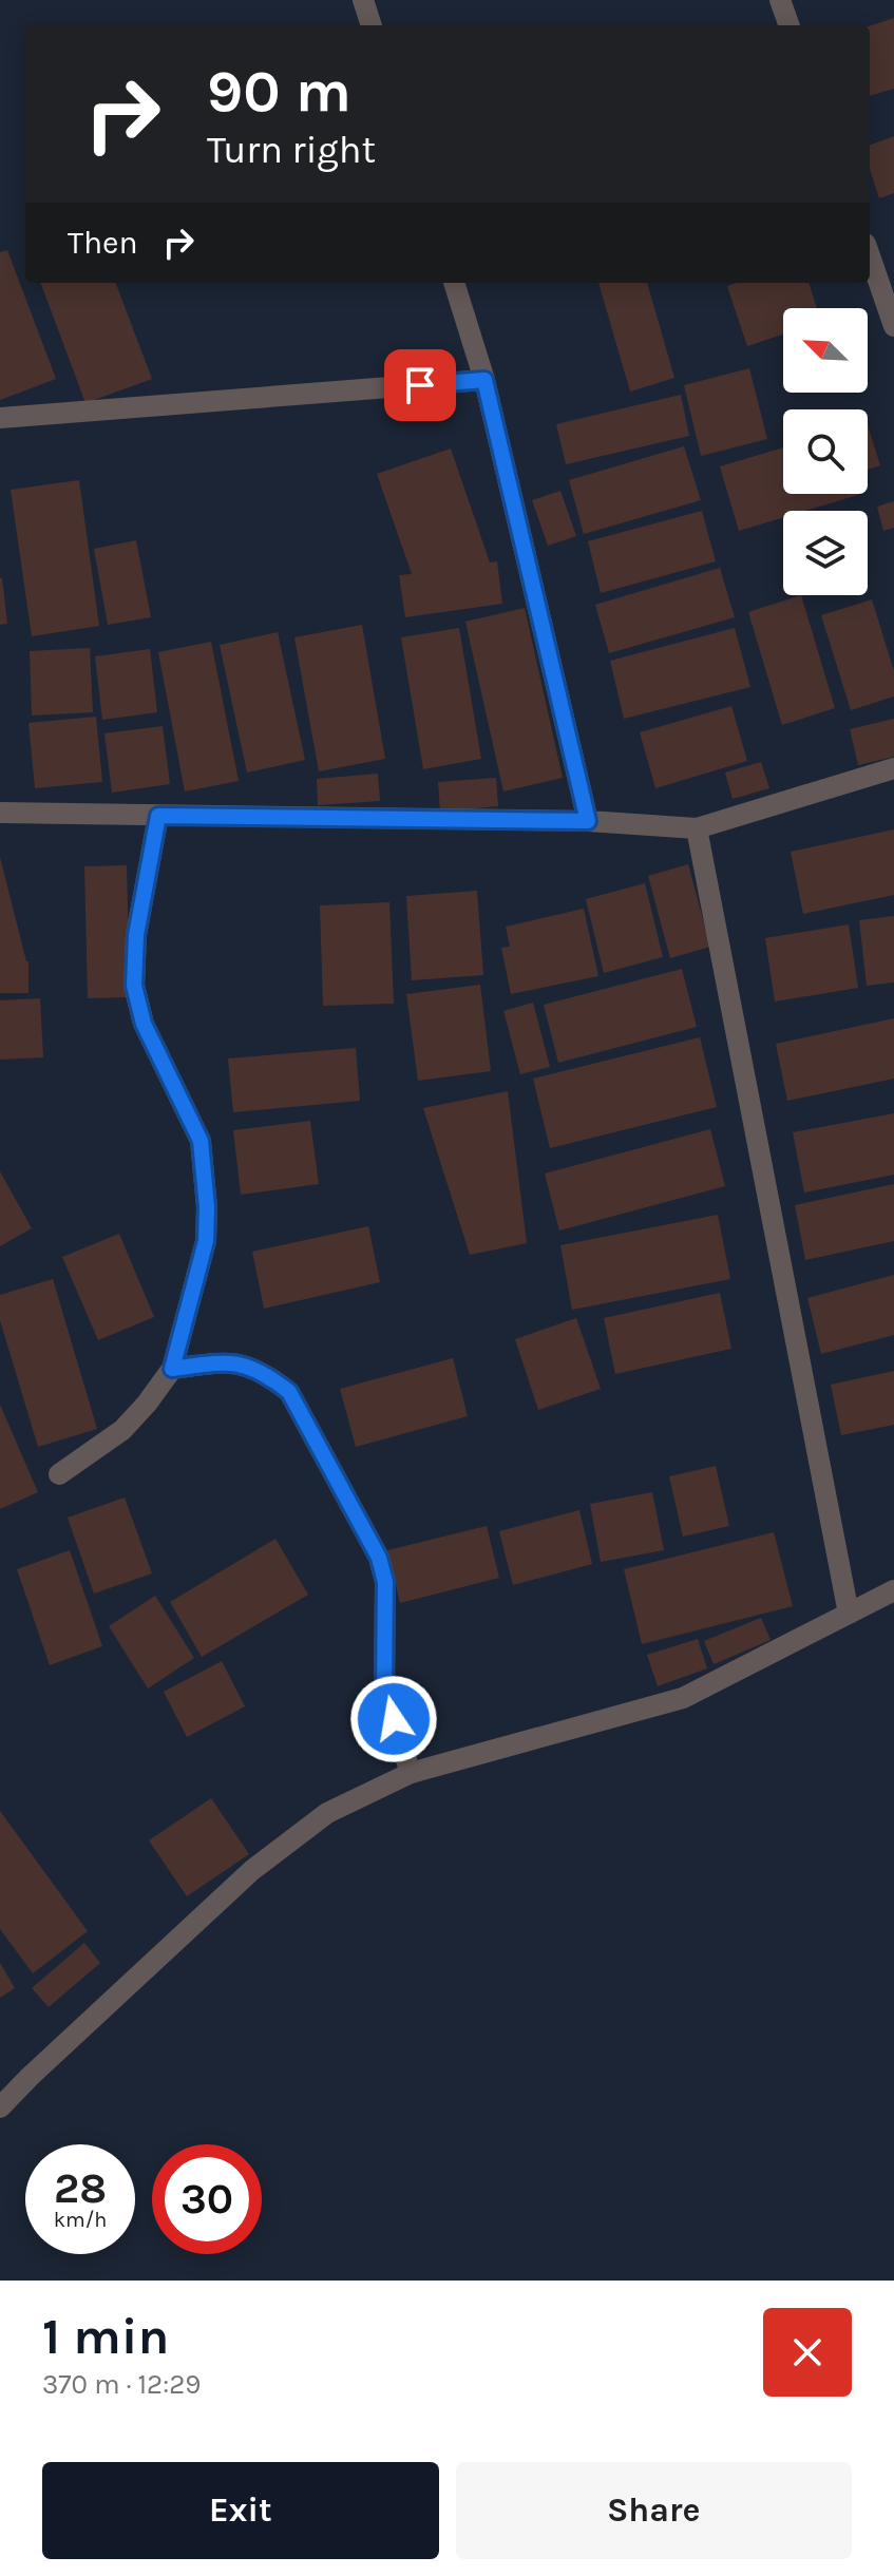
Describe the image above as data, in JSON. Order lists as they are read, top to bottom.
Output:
{
  "north": "top left",
  "page": {
    "turn": ["90 m", "Turn right"],
    "then": "Then",
    "speed": "28 km/h",
    "limit": "30",
    "heading": ["1 min", "370 m · 12:29"],
    "buttons": ["Exit", "Share"]
  }
}
